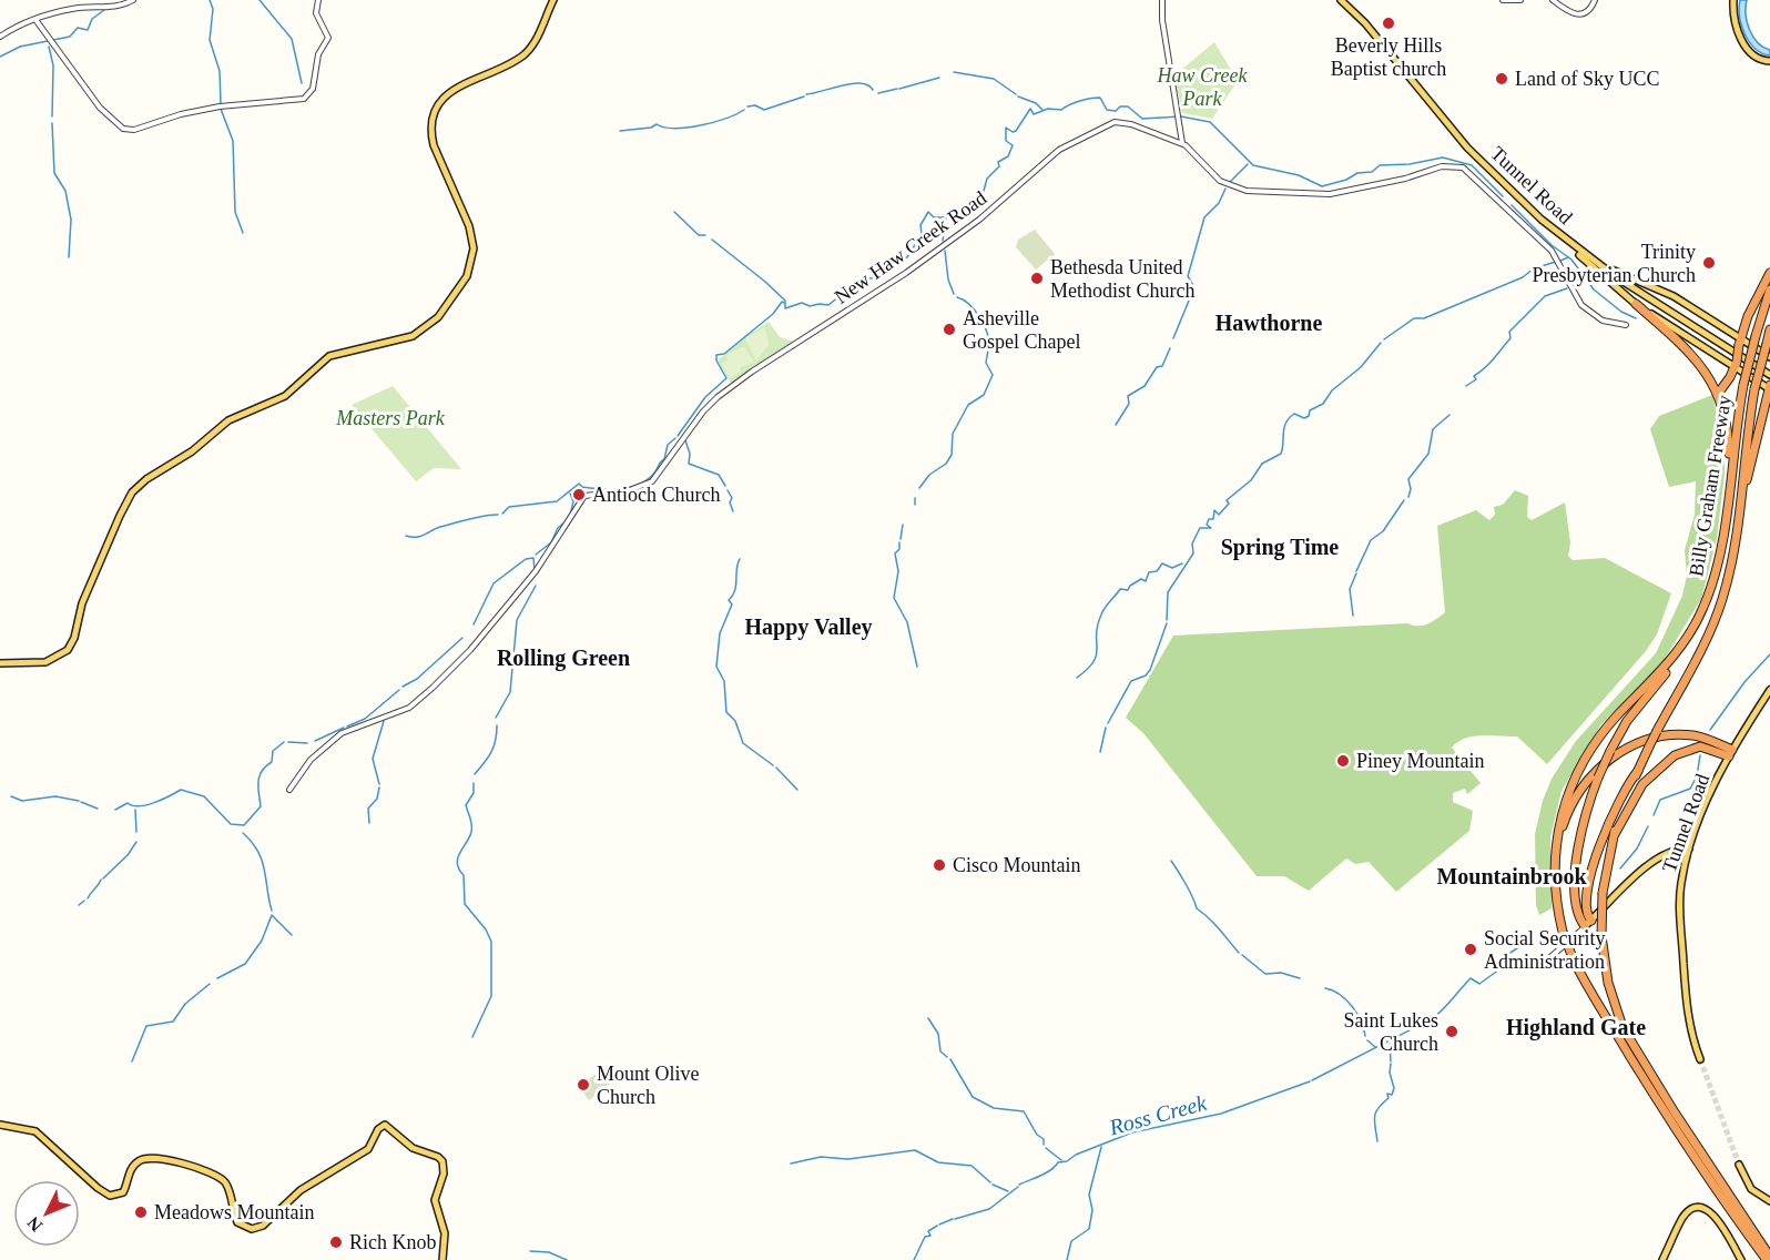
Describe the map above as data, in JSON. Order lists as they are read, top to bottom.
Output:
{
  "streets": {
    "highway": ["Billy Graham Freeway"],
    "main road": ["Tunnel Road"],
    "street": ["New Haw Creek Road"]
  },
  "districts": [
    "Hawthorne",
    "Spring Time",
    "Happy Valley",
    "Rolling Green",
    "Mountainbrook",
    "Highland Gate"
  ],
  "water": ["Ross Creek"],
  "parks": ["Haw Creek Park", "Masters Park"],
  "places": [
    "Beverly Hills Baptist church",
    "Land of Sky UCC",
    "Trinity Presbyterian Church",
    "Bethesda United Methodist Church",
    "Asheville Gospel Chapel",
    "Antioch Church",
    "Piney Mountain",
    "Cisco Mountain",
    "Social Security Administration",
    "Saint Lukes Church",
    "Mount Olive Church",
    "Meadows Mountain",
    "Rich Knob"
  ],
  "north": "bottom left"
}
